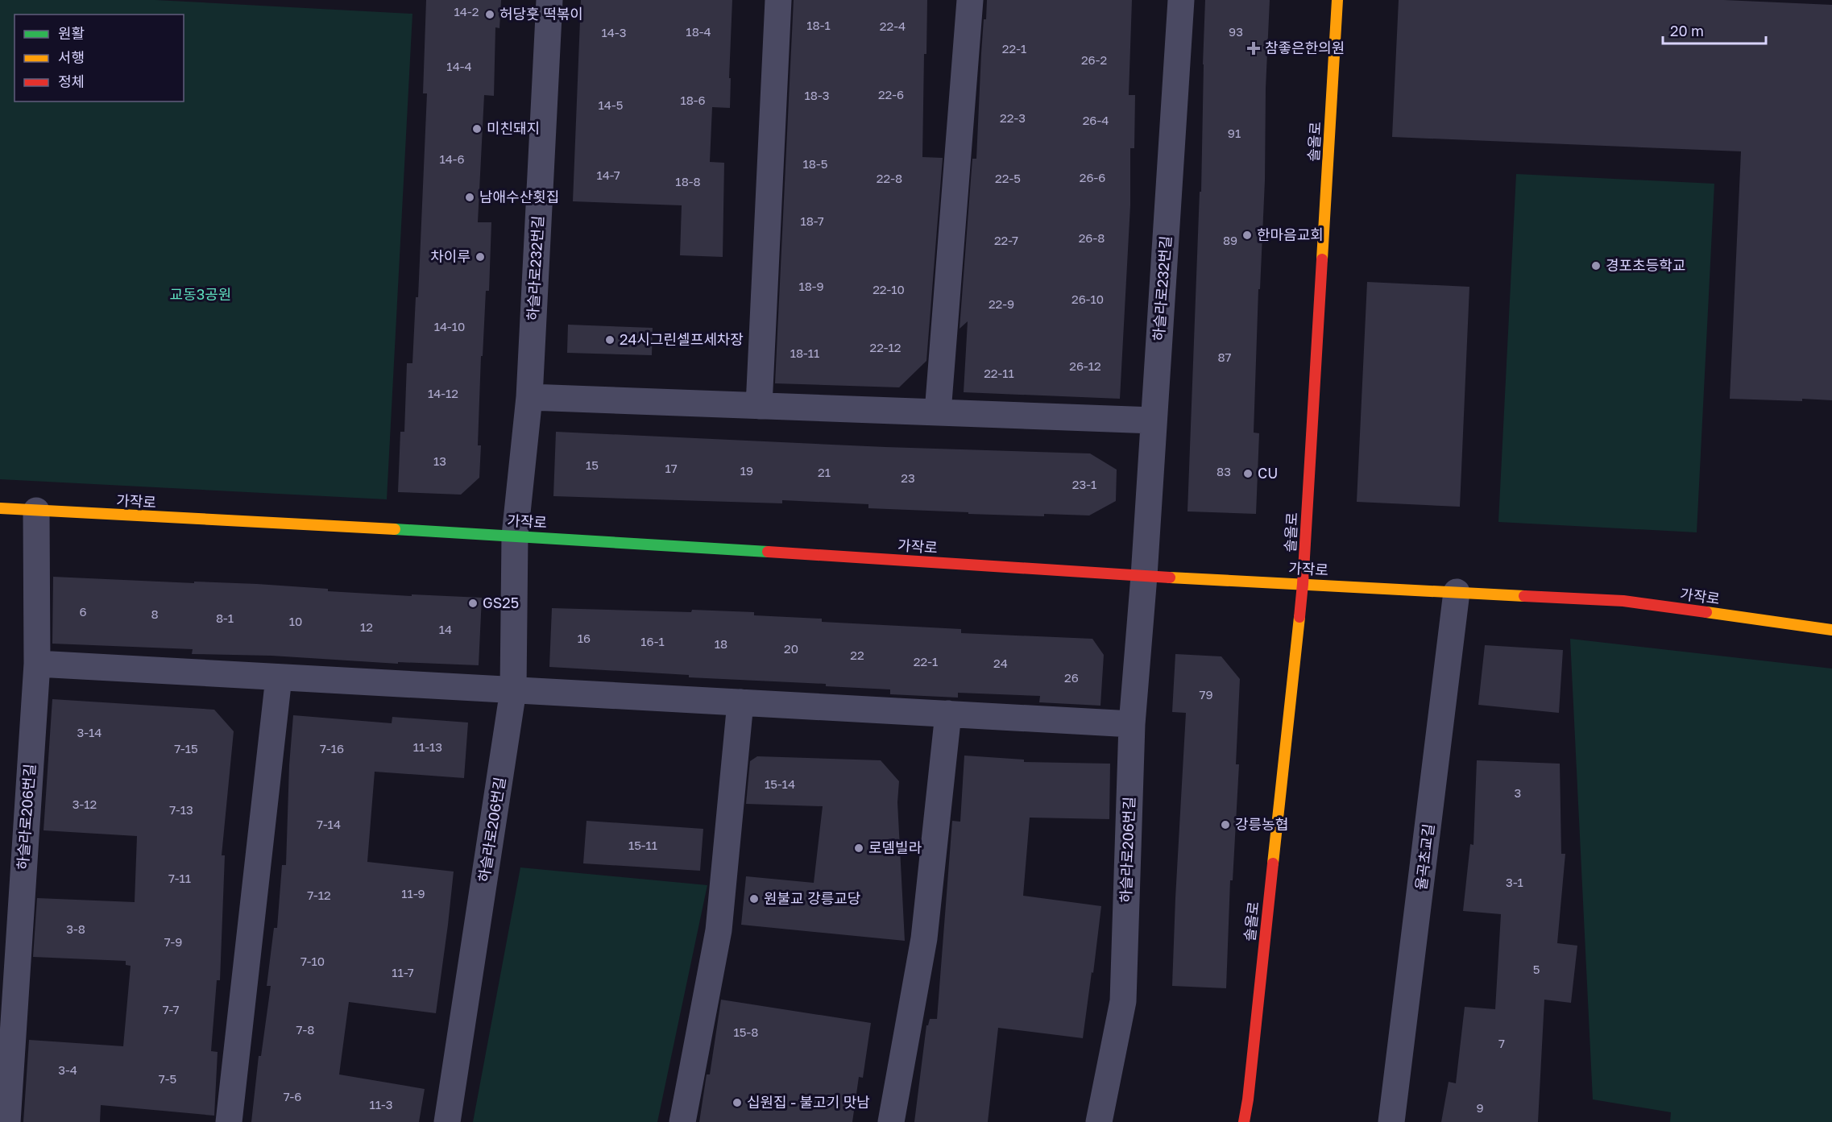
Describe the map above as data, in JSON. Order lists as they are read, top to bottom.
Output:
{
  "streets": {
    "street": [
      "솔올로",
      "하슬라로232번길",
      "가작로",
      "하슬라로206번길",
      "율곡초교길"
    ]
  },
  "crossings": [
    ["솔올로", "가작로"],
    ["하슬라로232번길", "가작로"],
    ["하슬라로232번길", "하슬라로206번길"],
    ["가작로", "하슬라로206번길"],
    ["가작로", "율곡초교길"]
  ],
  "parks": ["교동3공원"],
  "places": {
    "other": [
      "허당훗 떡볶이",
      "미친돼지",
      "남애수산횟집",
      "한마음교회",
      "차이루",
      "경포초등학교",
      "24시그린셀프세차장",
      "CU",
      "GS25",
      "강릉농협",
      "로뎀빌라",
      "원불교 강릉교당",
      "십원집 - 불고기 맛남"
    ],
    "health": ["참좋은한의원"]
  },
  "house_numbers": [
    "14-2",
    "18-1",
    "22-4",
    "18-4",
    "93",
    "14-3",
    "22-1",
    "26-2",
    "14-4",
    "22-6",
    "18-3",
    "18-6",
    "14-5",
    "22-3",
    "26-4",
    "91",
    "14-6",
    "18-5",
    "14-7",
    "26-6",
    "22-8",
    "22-5",
    "18-8",
    "18-7",
    "26-8",
    "22-7",
    "89",
    "18-9",
    "22-10",
    "26-10",
    "22-9",
    "14-10",
    "22-12",
    "18-11",
    "87",
    "26-12",
    "22-11",
    "14-12",
    "13",
    "15",
    "17",
    "19",
    "83",
    "21",
    "23",
    "23-1",
    "6",
    "8",
    "8-1",
    "10",
    "12",
    "14",
    "16",
    "16-1",
    "18",
    "20",
    "22",
    "22-1",
    "24",
    "26",
    "79",
    "3-14",
    "11-13",
    "7-15",
    "7-16",
    "15-14",
    "3",
    "3-12",
    "7-13",
    "7-14",
    "15-11",
    "7-11",
    "3-1",
    "11-9",
    "7-12",
    "3-8",
    "7-9",
    "7-10",
    "5",
    "11-7",
    "7-7",
    "7-8",
    "15-8",
    "7",
    "3-4",
    "7-5",
    "7-6",
    "11-3",
    "9"
  ],
  "legend": ["원활", "서행", "정체"],
  "scale_bar": "20 m"
}
